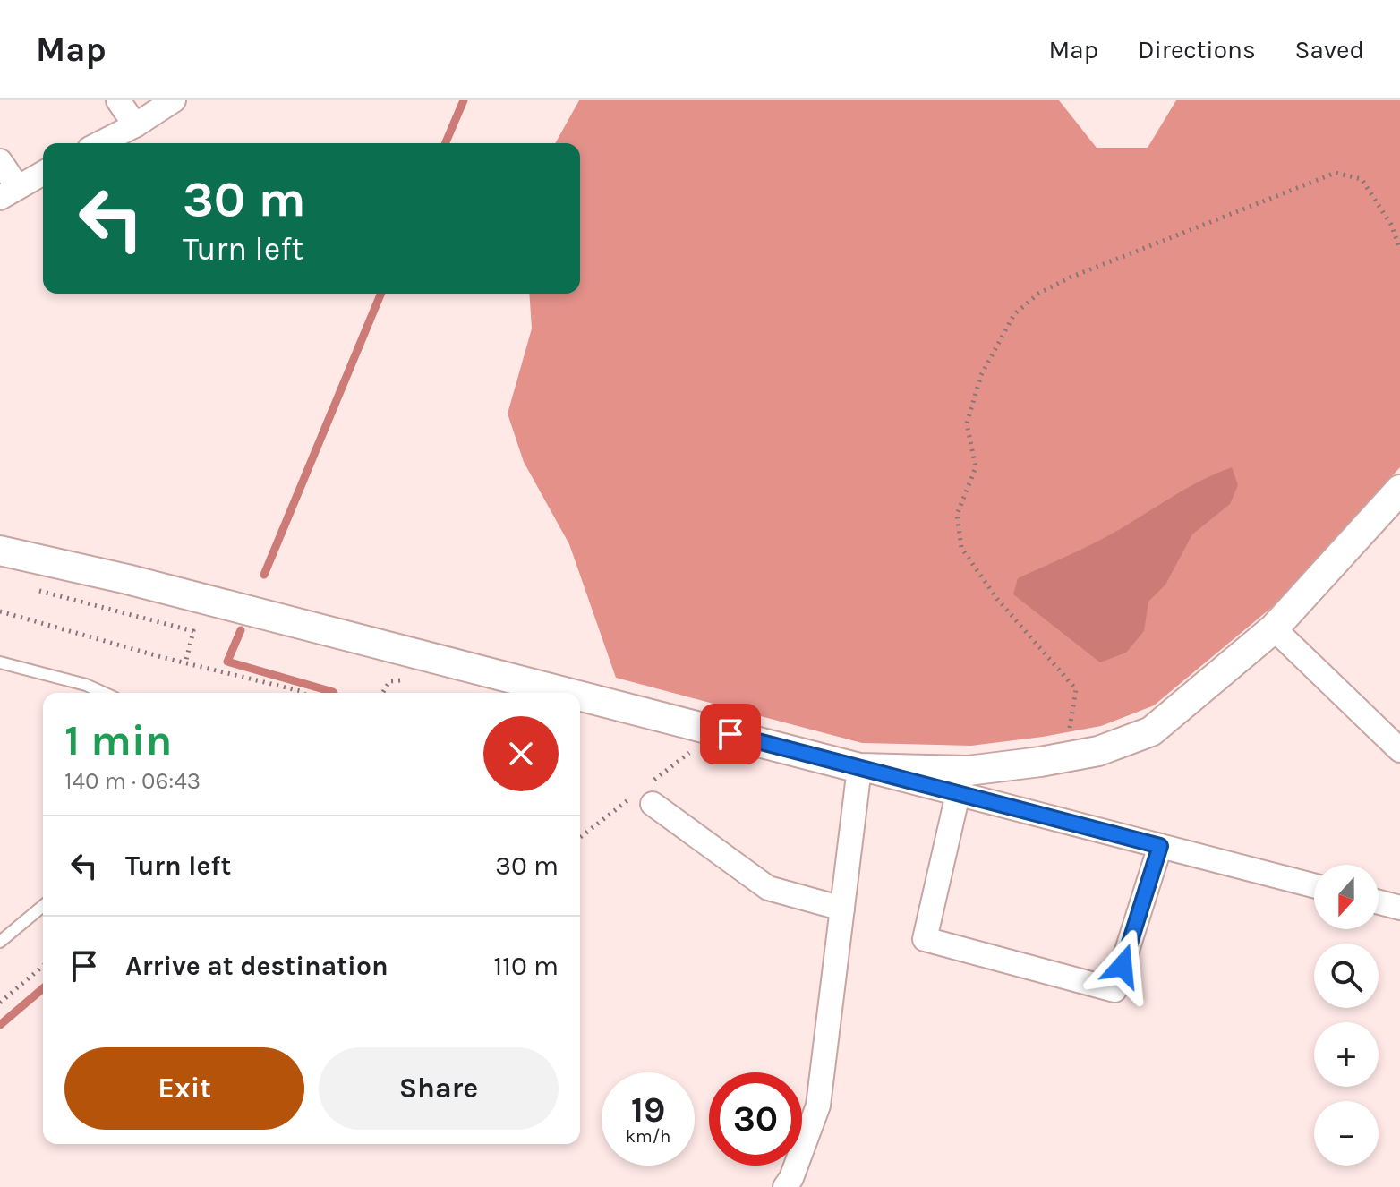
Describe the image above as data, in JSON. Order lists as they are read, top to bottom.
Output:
{
  "north": "bottom",
  "page": {
    "header": "Map",
    "nav": ["Map", "Directions", "Saved"],
    "turn": ["30 m", "Turn left"],
    "heading": ["1 min", "140 m · 06:43"],
    "list": [
      {
        "name": "Turn left",
        "value": "30 m"
      },
      {
        "name": "Arrive at destination",
        "value": "110 m"
      }
    ],
    "map_buttons": ["+", "−"],
    "buttons": ["Exit", "Share"],
    "speed": "19 km/h",
    "limit": "30"
  }
}
